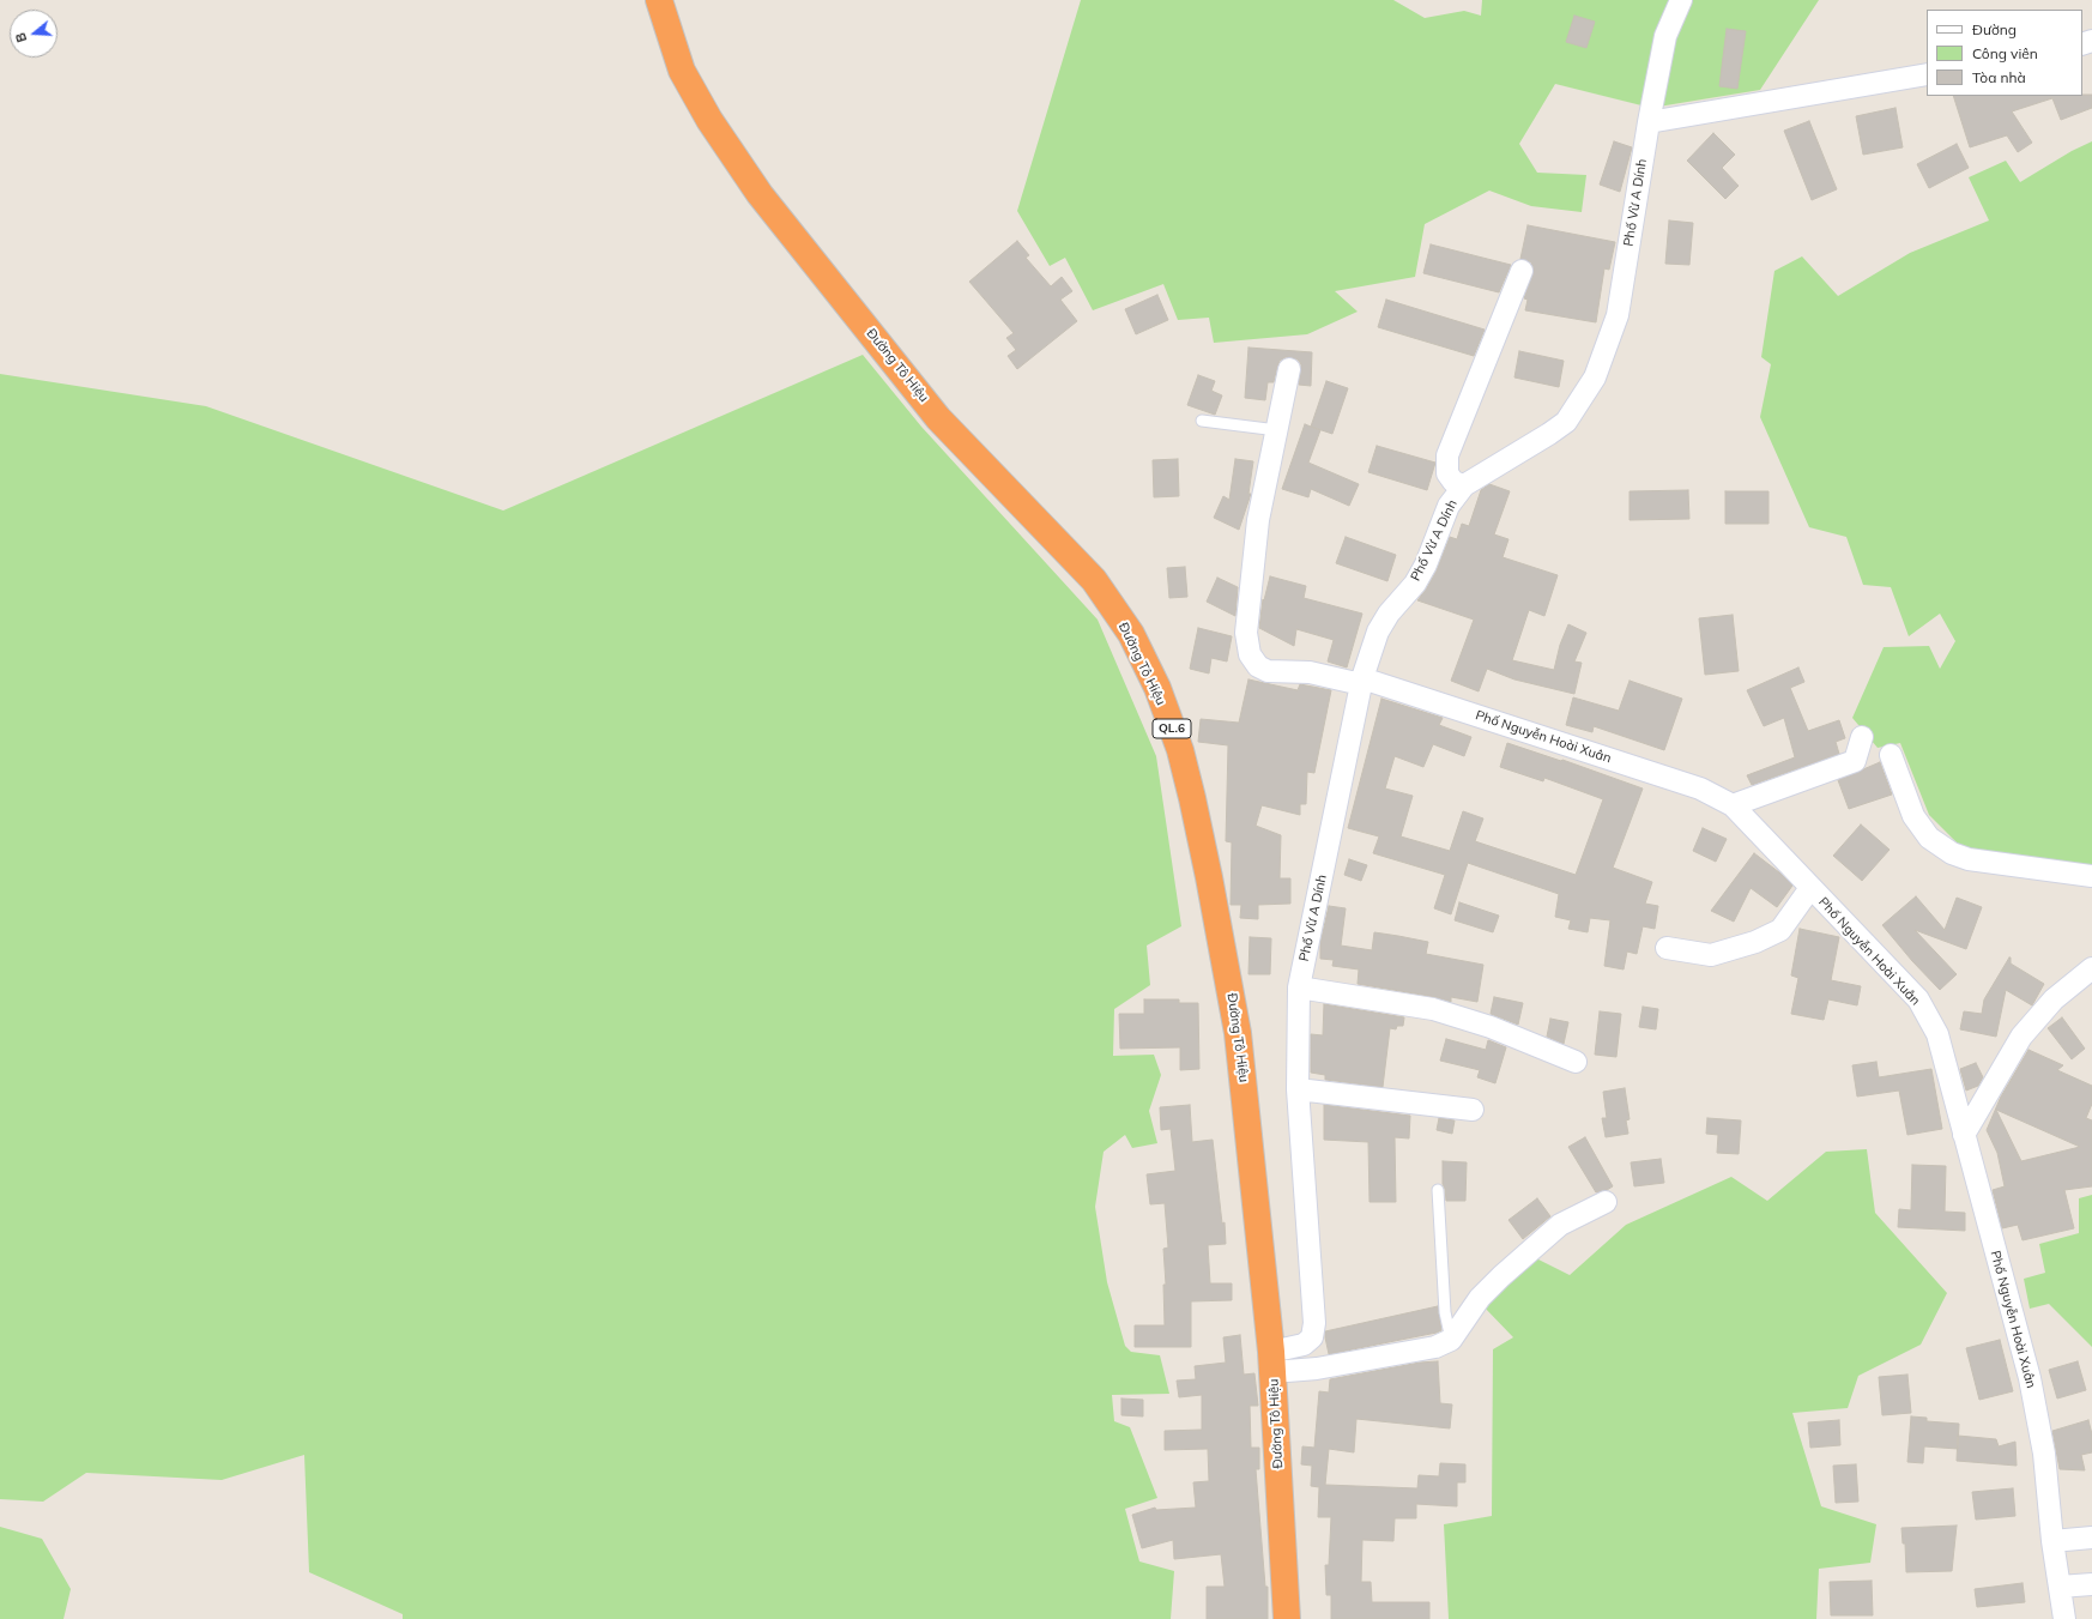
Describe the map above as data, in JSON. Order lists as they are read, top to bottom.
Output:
{
  "streets": {
    "highway": ["Đường Tô Hiệu", "QL.6"],
    "street": ["Phố Vừ A Dính", "Phố Nguyễn Hoài Xuân"]
  },
  "crossings": [
    ["Phố Vừ A Dính", "Đường Tô Hiệu"],
    ["Phố Vừ A Dính", "Phố Nguyễn Hoài Xuân"]
  ],
  "legend": ["Đường", "Công viên", "Tòa nhà"],
  "north": "left"
}
